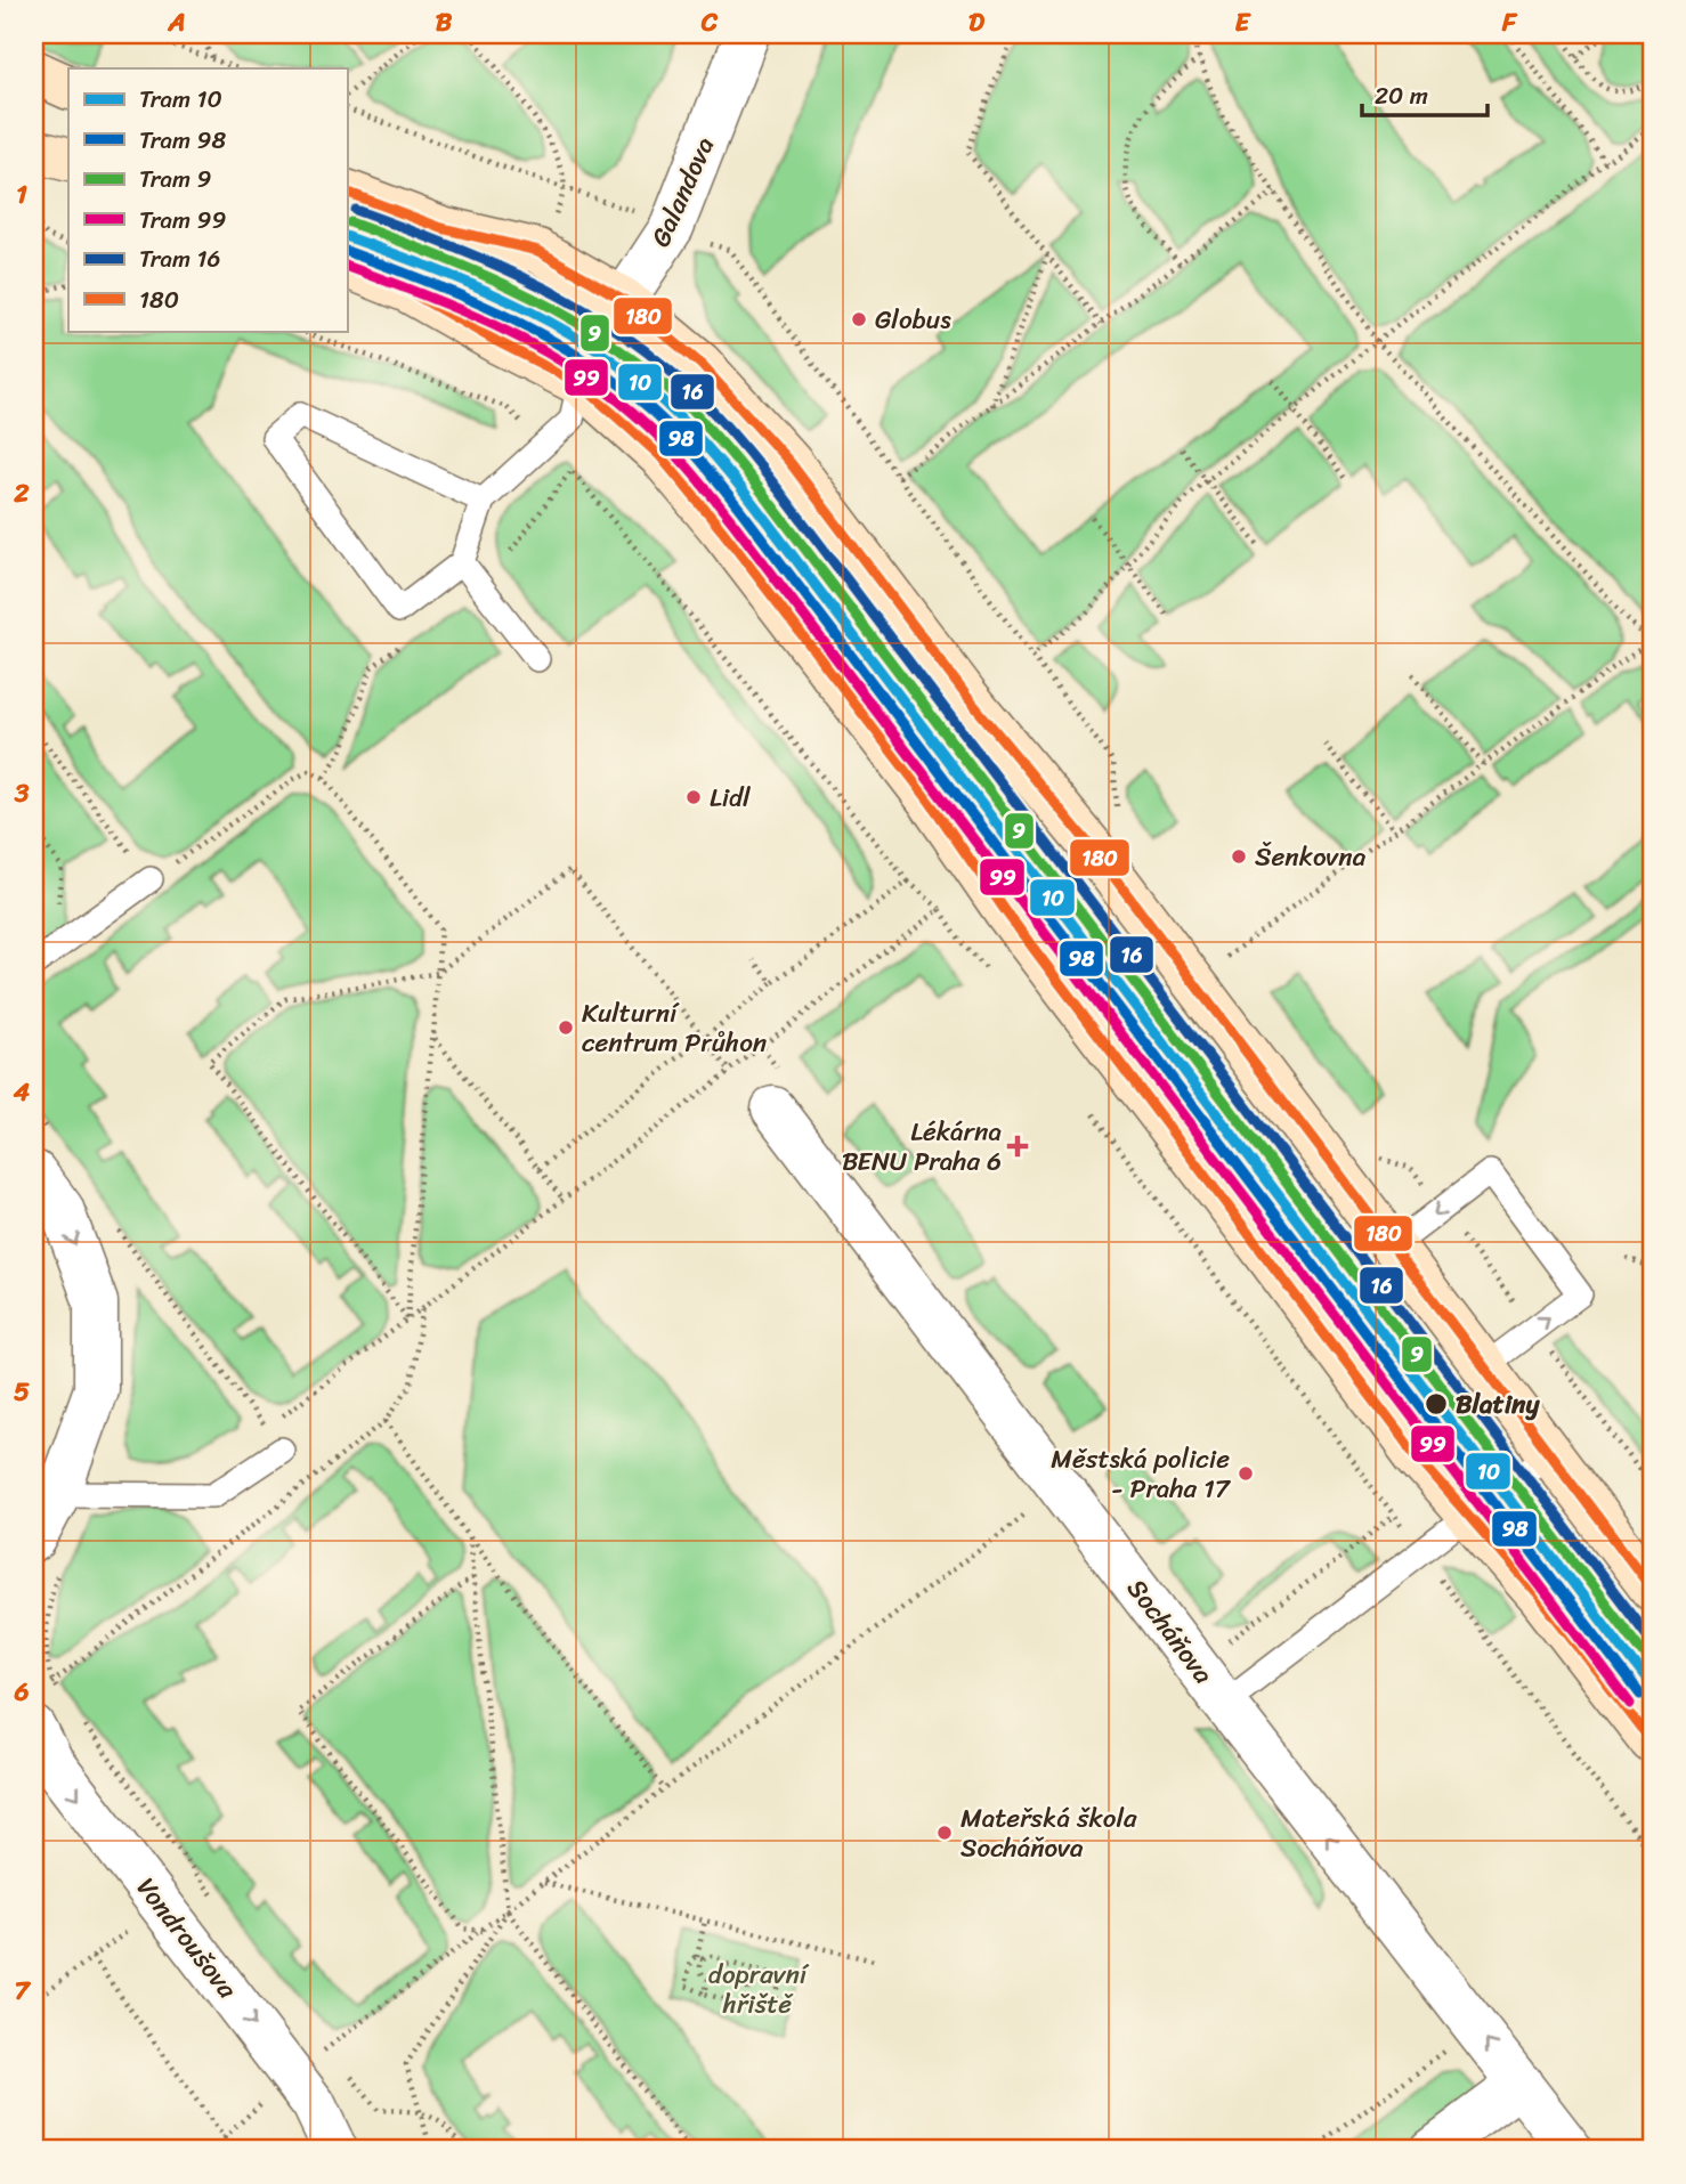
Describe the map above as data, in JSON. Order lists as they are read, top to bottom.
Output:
{
  "streets": {
    "street": ["Galandova", "Socháňova", "Vondroušova"]
  },
  "one_way": ["Vondroušova"],
  "parks": ["dopravní hřiště"],
  "places": {
    "other": [
      "Globus",
      "Lidl",
      "Šenkovna",
      "Kulturní centrum Průhon",
      "Blatiny",
      "Městská policie - Praha 17",
      "Mateřská škola Socháňova"
    ],
    "health": ["Lékárna BENU Praha 6"]
  },
  "lines": [
    "transit line 180",
    "tram line 16",
    "tram line 9",
    "tram line 10",
    "tram line 98",
    "tram line 99"
  ],
  "legend": [
    "Tram 10",
    "Tram 98",
    "Tram 9",
    "Tram 99",
    "Tram 16",
    "180"
  ],
  "scale_bar": "20 m",
  "grid": {
    "columns": [
      "A",
      "B",
      "C",
      "D",
      "E",
      "F"
    ],
    "rows": [
      "1",
      "2",
      "3",
      "4",
      "5",
      "6",
      "7"
    ]
  }
}
